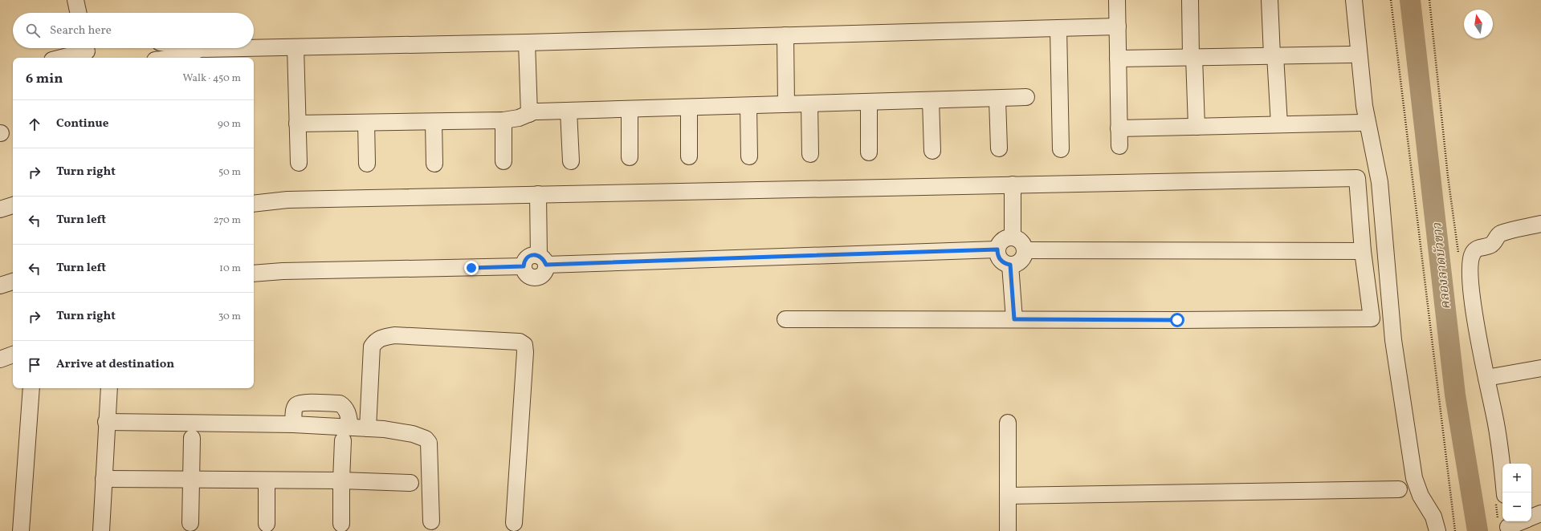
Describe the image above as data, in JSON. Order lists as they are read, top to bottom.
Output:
{
  "water": ["คลองลาดบัวขาว"],
  "north": "top",
  "page": {
    "search": "Search here",
    "heading": ["6 min", "Walk · 450 m"],
    "list": [
      ["Continue", "90 m"],
      ["Turn right", "50 m"],
      ["Turn left", "270 m"],
      ["Turn left", "10 m"],
      ["Turn right", "30 m"],
      "Arrive at destination"
    ],
    "map_buttons": ["+", "−"]
  }
}
